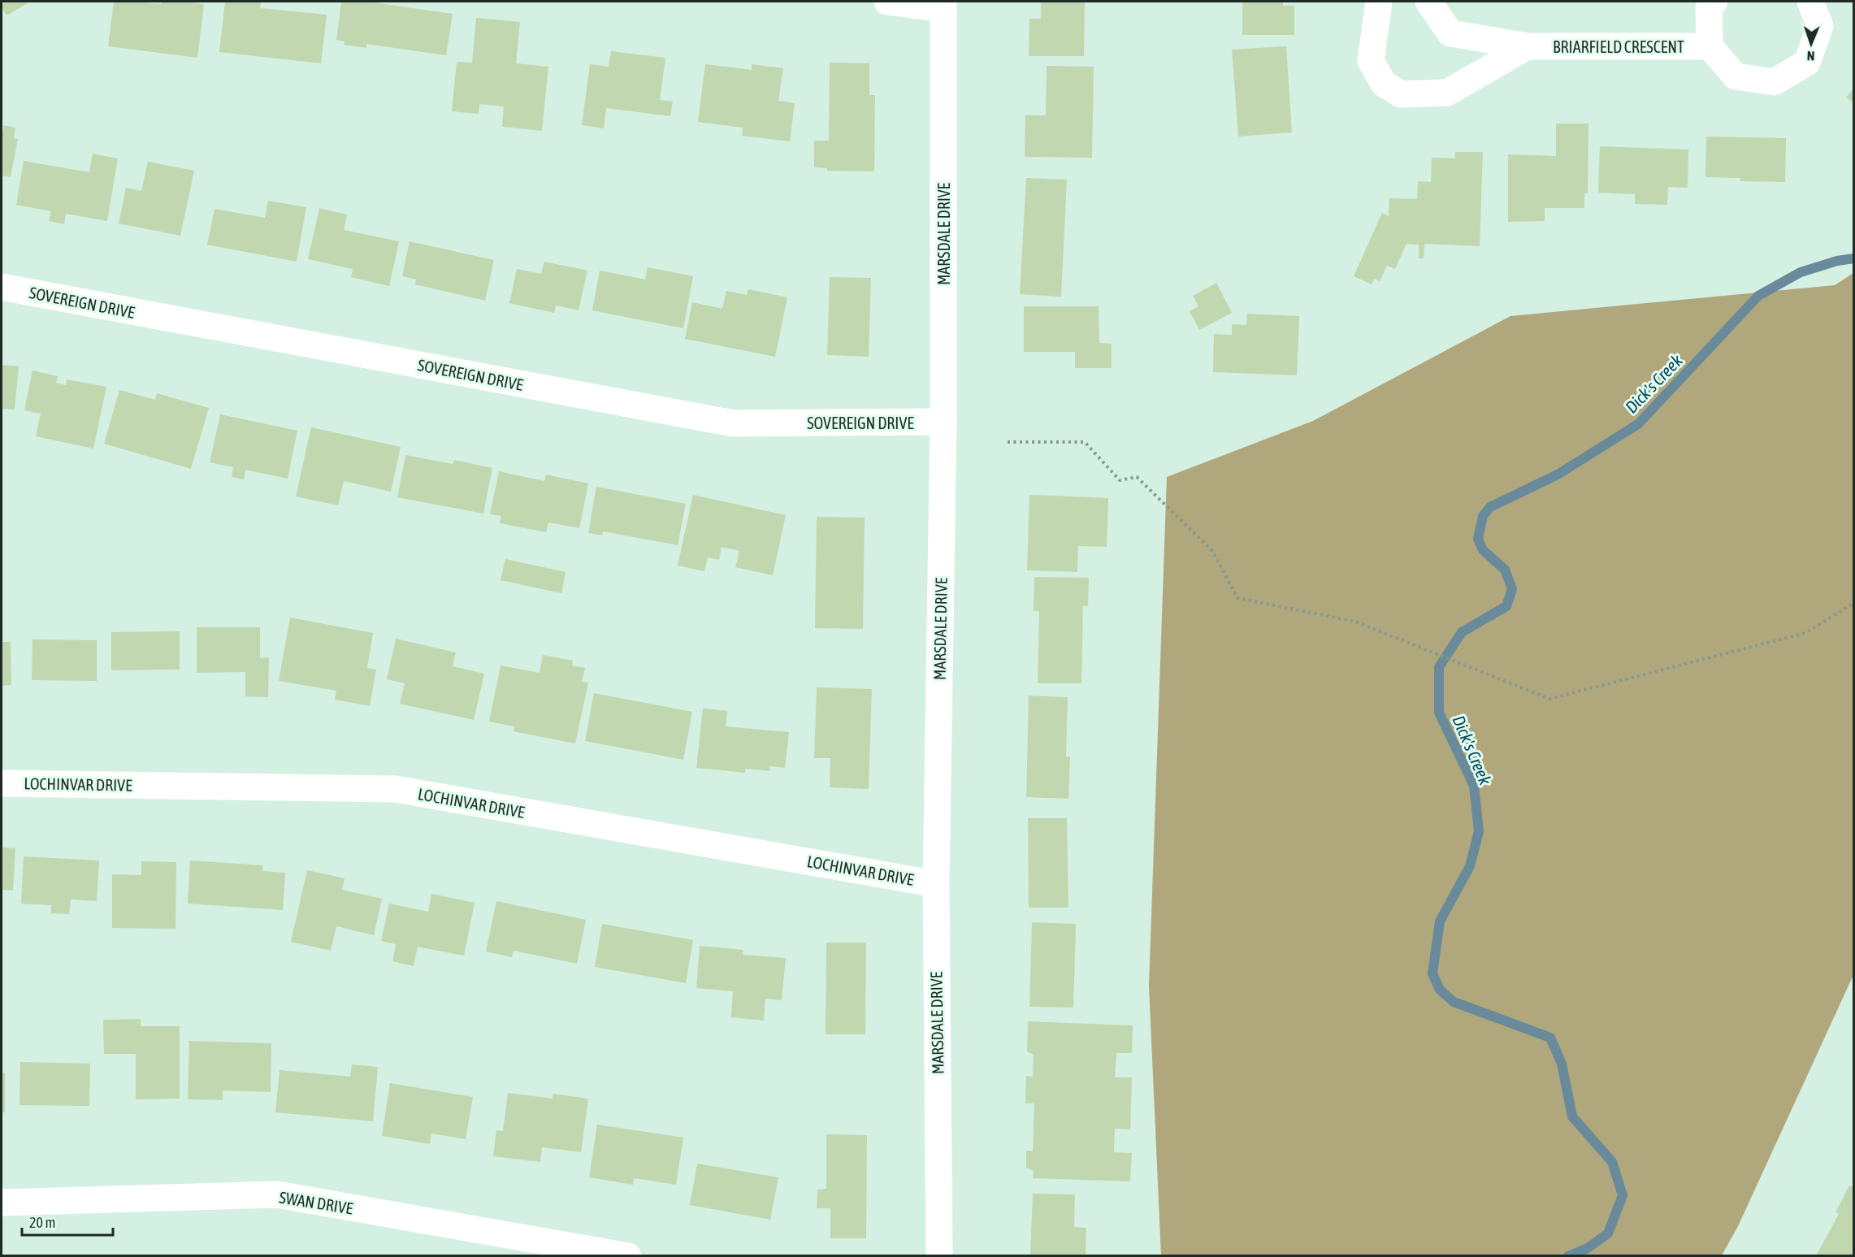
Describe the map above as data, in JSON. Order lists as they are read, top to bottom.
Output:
{
  "streets": {
    "street": [
      "BRIARFIELD CRESCENT",
      "MARSDALE DRIVE",
      "SOVEREIGN DRIVE",
      "LOCHINVAR DRIVE",
      "SWAN DRIVE"
    ]
  },
  "crossings": [
    ["MARSDALE DRIVE", "SOVEREIGN DRIVE"],
    ["MARSDALE DRIVE", "LOCHINVAR DRIVE"]
  ],
  "water": ["Dick's Creek"],
  "scale_bar": "20 m",
  "north": "bottom"
}
